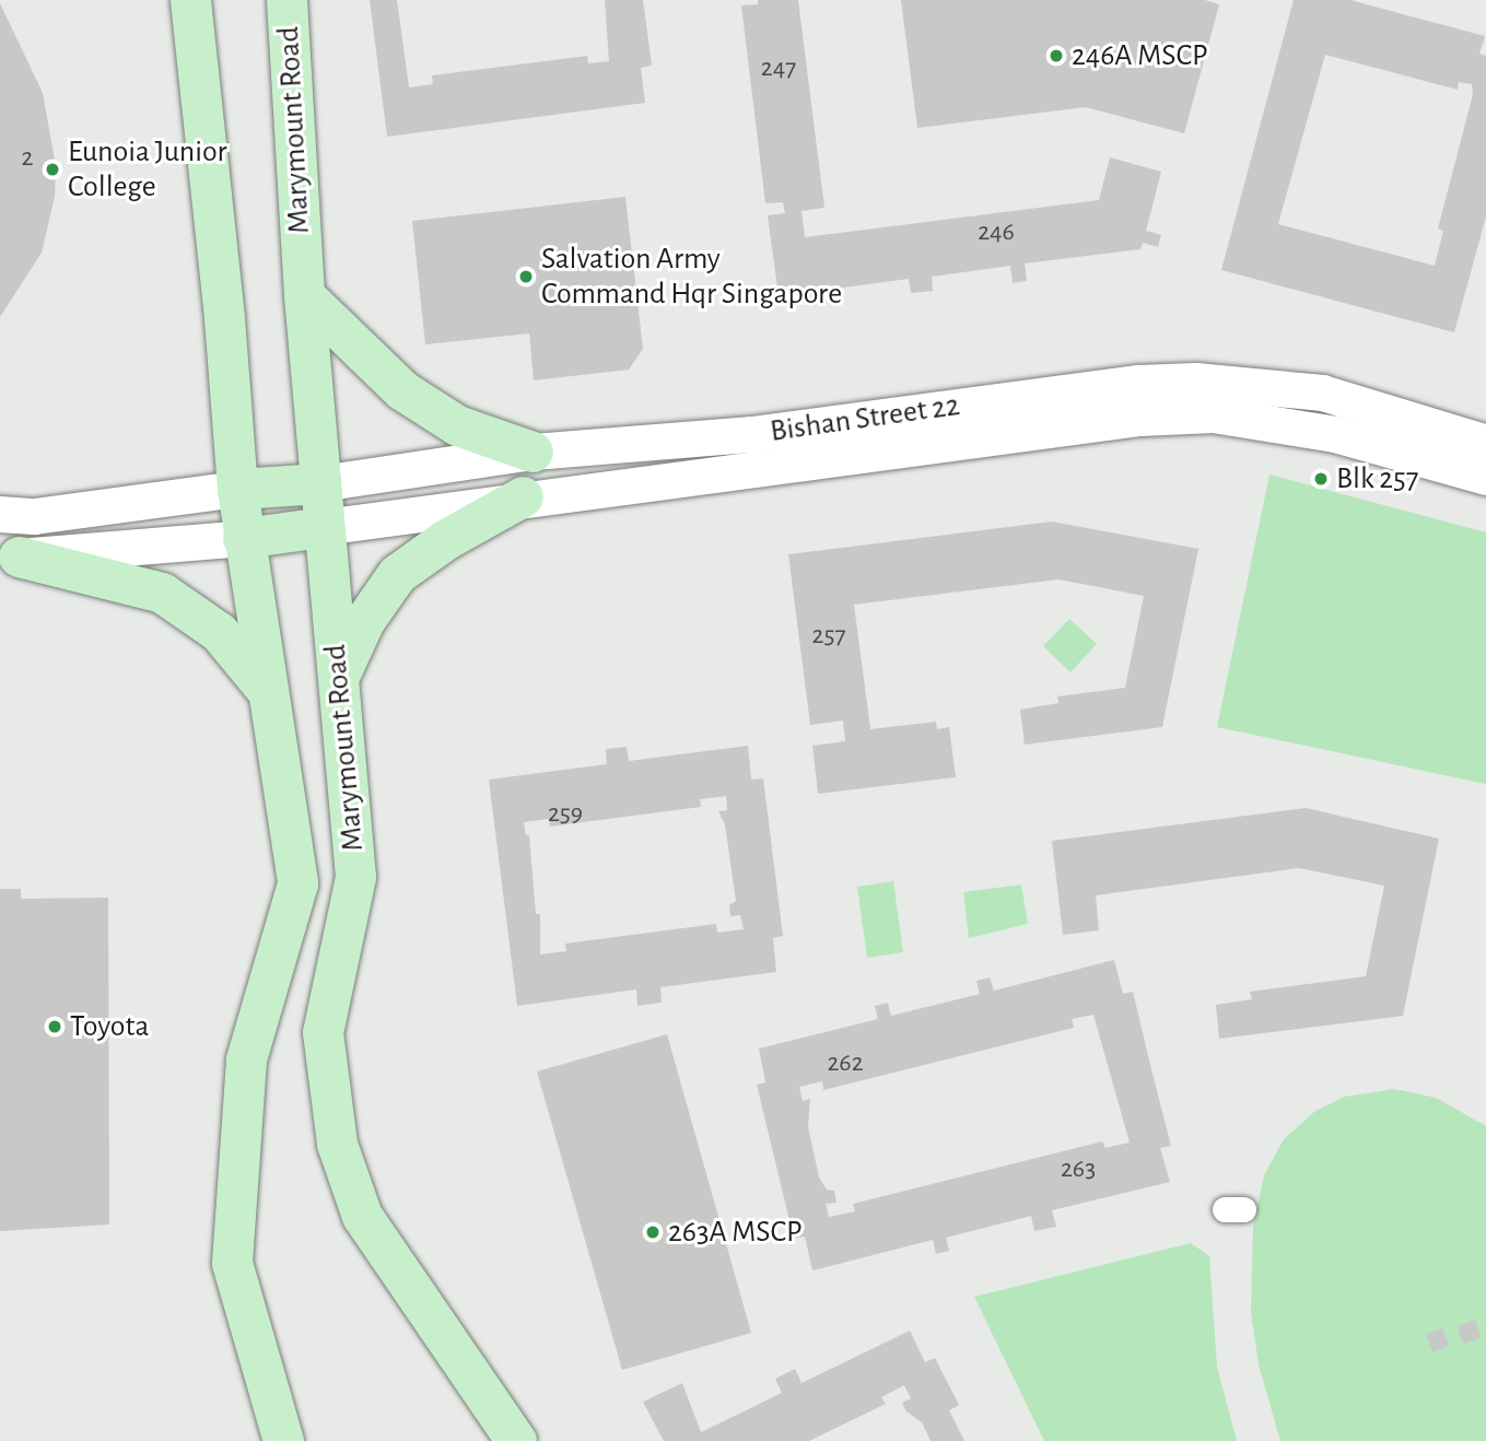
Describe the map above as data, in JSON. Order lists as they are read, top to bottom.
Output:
{
  "streets": {
    "main road": ["Marymount Road", "Bishan Street 22"]
  },
  "crossings": [
    ["Marymount Road", "Bishan Street 22"]
  ],
  "places": [
    "246A MSCP",
    "Eunoia Junior College",
    "Salvation Army Command Hqr Singapore",
    "Blk 257",
    "Toyota",
    "263A MSCP"
  ],
  "house_numbers": [
    "247",
    "2",
    "246",
    "257",
    "259",
    "262",
    "263"
  ]
}
